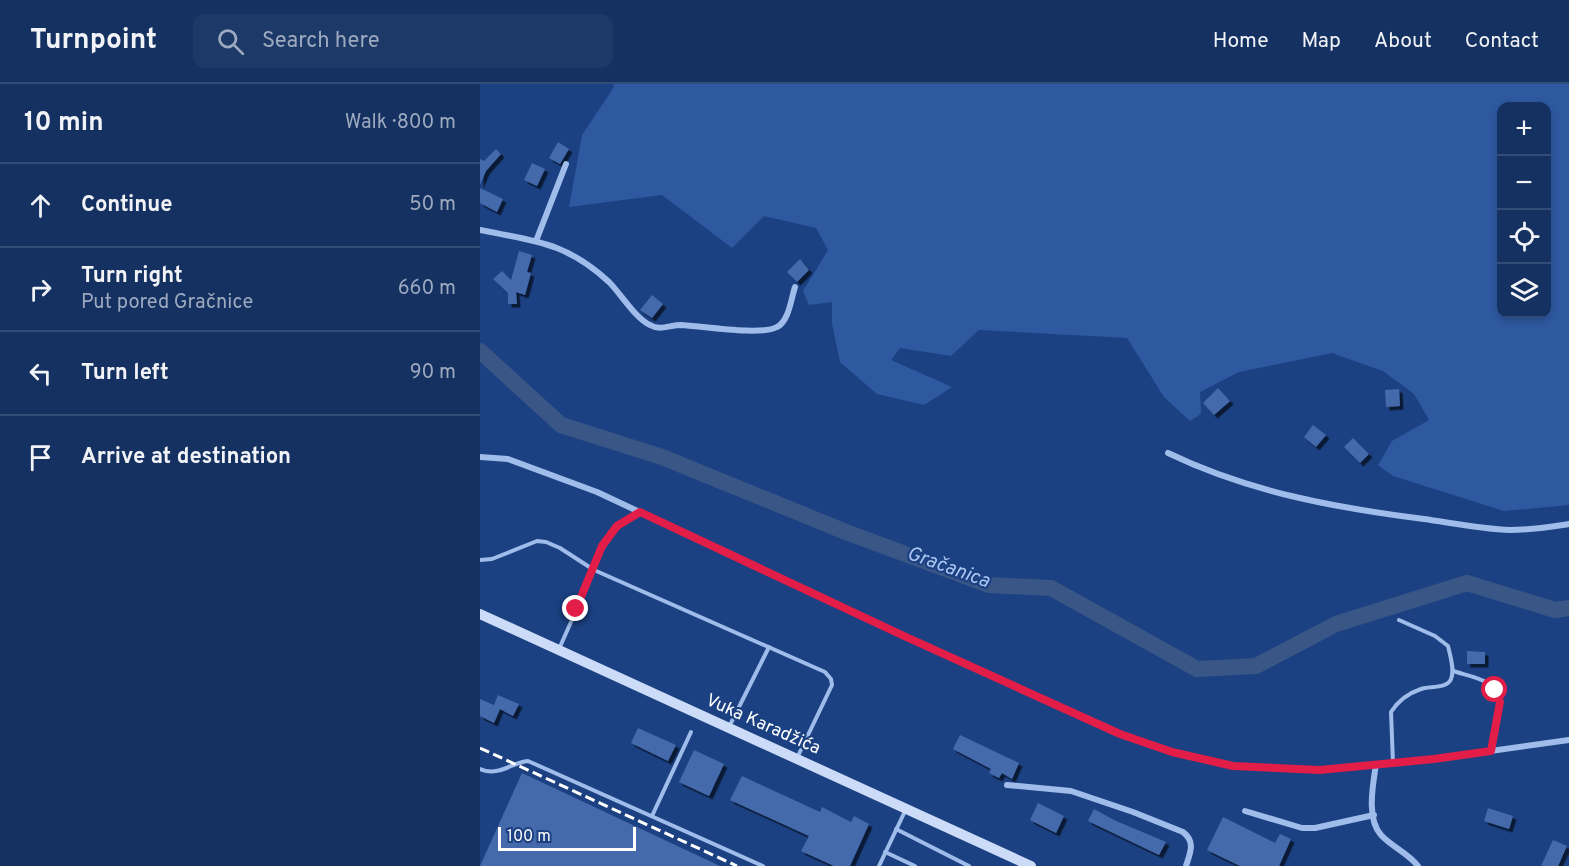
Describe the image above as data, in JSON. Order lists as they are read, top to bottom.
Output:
{
  "streets": {
    "street": ["Vuka Karadžića"]
  },
  "water": ["Gračanica"],
  "scale_bar": "100 m",
  "page": {
    "header": "Turnpoint",
    "search": "Search here",
    "nav": [
      "Home",
      "Map",
      "About",
      "Contact"
    ],
    "heading": ["10 min", "Walk · 800 m"],
    "map_buttons": ["+", "−"],
    "list": [
      ["Continue", "50 m"],
      ["Turn right", "Put pored Gračnice", "660 m"],
      ["Turn left", "90 m"],
      "Arrive at destination"
    ],
    "scale": "100 m"
  }
}
